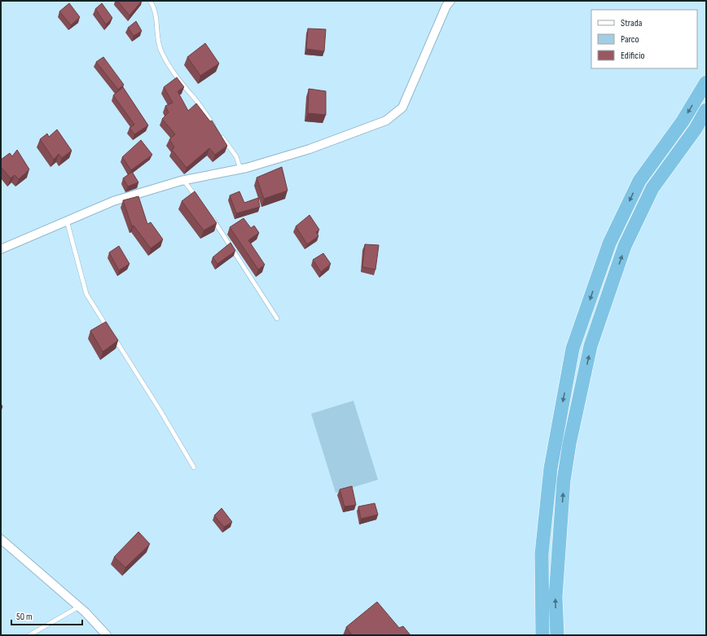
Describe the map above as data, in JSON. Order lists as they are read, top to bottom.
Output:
{
  "legend": ["Strada", "Parco", "Edificio"],
  "scale_bar": "50 m"
}
